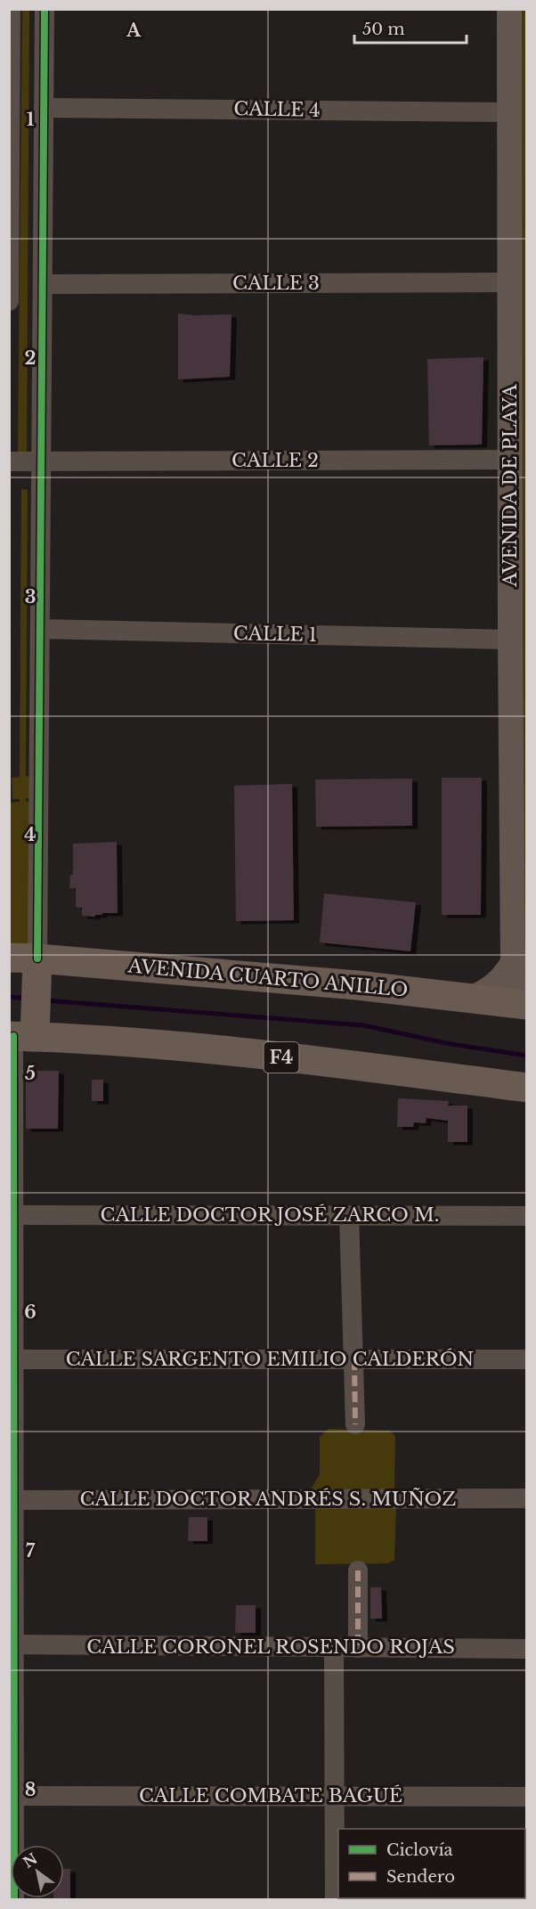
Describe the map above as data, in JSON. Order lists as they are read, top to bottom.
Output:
{
  "streets": {
    "highway": ["AVENIDA CUARTO ANILLO", "F4"],
    "main road": ["AVENIDA DE PLAYA"],
    "street": [
      "CALLE 4",
      "CALLE 3",
      "CALLE 2",
      "CALLE 1",
      "CALLE DOCTOR JOSÉ ZARCO M.",
      "CALLE SARGENTO EMILIO CALDERÓN",
      "CALLE DOCTOR ANDRÉS S. MUÑOZ",
      "CALLE CORONEL ROSENDO ROJAS",
      "CALLE COMBATE BAGUÉ"
    ]
  },
  "crossings": [
    ["CALLE 4", "AVENIDA DE PLAYA"],
    ["CALLE 3", "AVENIDA DE PLAYA"],
    ["CALLE 2", "AVENIDA DE PLAYA"],
    ["AVENIDA DE PLAYA", "CALLE 1"]
  ],
  "legend": ["Ciclovía", "Sendero"],
  "scale_bar": "50 m",
  "north": "top left",
  "grid": {
    "columns": ["A"],
    "rows": [
      "1",
      "2",
      "3",
      "4",
      "5",
      "6",
      "7",
      "8"
    ]
  }
}
